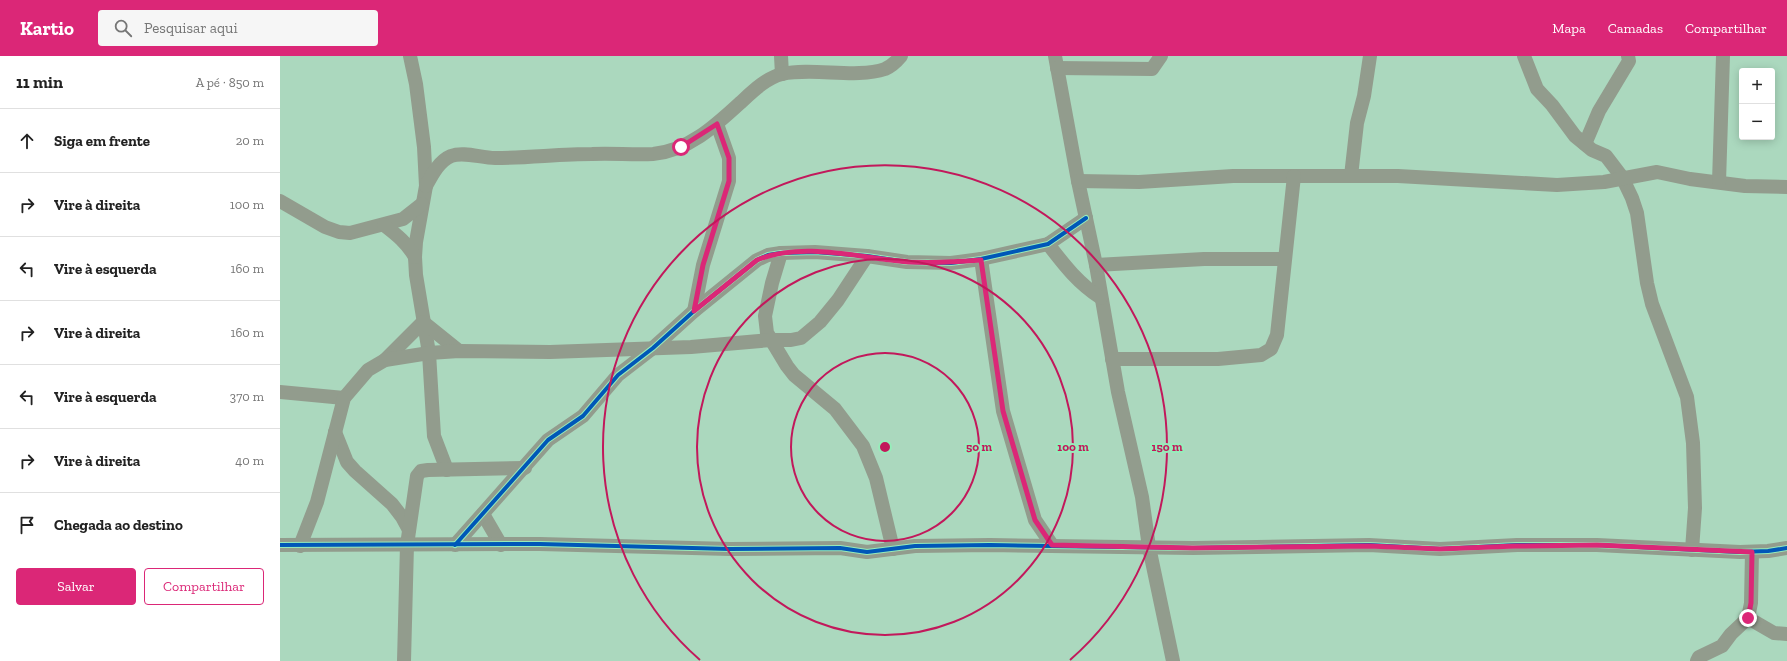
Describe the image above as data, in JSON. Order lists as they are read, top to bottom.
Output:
{
  "page": {
    "header": "Kartio",
    "search": "Pesquisar aqui",
    "nav": ["Mapa", "Camadas", "Compartilhar"],
    "heading": ["11 min", "A pé · 850 m"],
    "map_buttons": ["+", "−"],
    "list": [
      ["Siga em frente", "20 m"],
      ["Vire à direita", "100 m"],
      ["Vire à esquerda", "160 m"],
      ["Vire à direita", "160 m"],
      ["Vire à esquerda", "370 m"],
      ["Vire à direita", "40 m"],
      "Chegada ao destino"
    ],
    "buttons": ["Salvar", "Compartilhar"]
  },
  "rings": ["50 m", "100 m", "150 m"]
}
